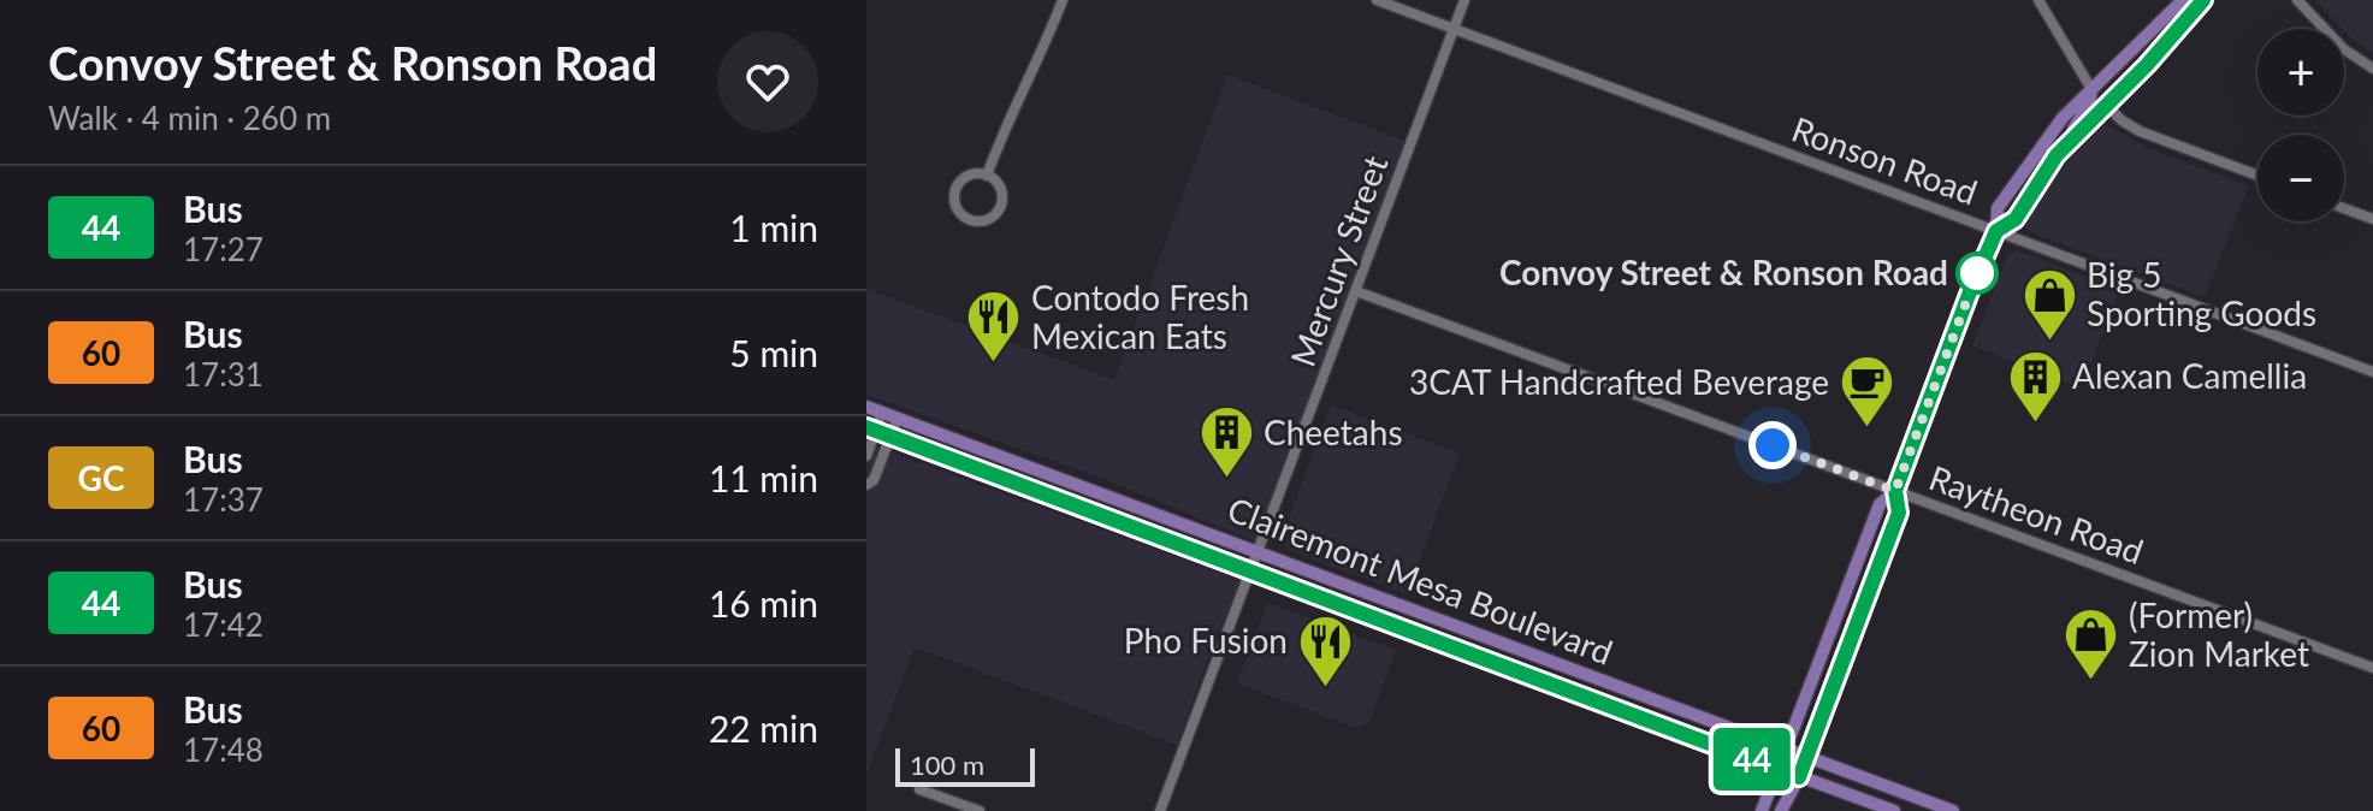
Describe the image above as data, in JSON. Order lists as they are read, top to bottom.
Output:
{
  "streets": {
    "main road": ["Clairemont Mesa Boulevard"],
    "street": ["Ronson Road", "Mercury Street", "Raytheon Road"]
  },
  "crossings": [
    ["Ronson Road", "Mercury Street"],
    ["Mercury Street", "Raytheon Road"],
    ["Mercury Street", "Clairemont Mesa Boulevard"]
  ],
  "places": {
    "other": ["Convoy Street & Ronson Road"],
    "shop": ["Big 5 Sporting Goods", "(Former) Zion Market"],
    "restaurant": ["Contodo Fresh Mexican Eats", "Pho Fusion"],
    "building": ["Alexan Camellia", "Cheetahs"],
    "cafe": ["3CAT Handcrafted Beverage"]
  },
  "lines": ["bus line 44"],
  "scale_bar": "100 m",
  "page": {
    "heading": ["Convoy Street & Ronson Road", "Walk · 4 min · 260 m"],
    "on_map": "44",
    "map_buttons": ["+", "−"],
    "list": [
      {
        "mark": "44",
        "name": "Bus",
        "note": "17:27",
        "value": "1 min"
      },
      {
        "mark": "60",
        "name": "Bus",
        "note": "17:31",
        "value": "5 min"
      },
      {
        "mark": "GC",
        "name": "Bus",
        "note": "17:37",
        "value": "11 min"
      },
      {
        "mark": "44",
        "name": "Bus",
        "note": "17:42",
        "value": "16 min"
      },
      {
        "mark": "60",
        "name": "Bus",
        "note": "17:48",
        "value": "22 min"
      }
    ],
    "scale": "100 m"
  }
}
